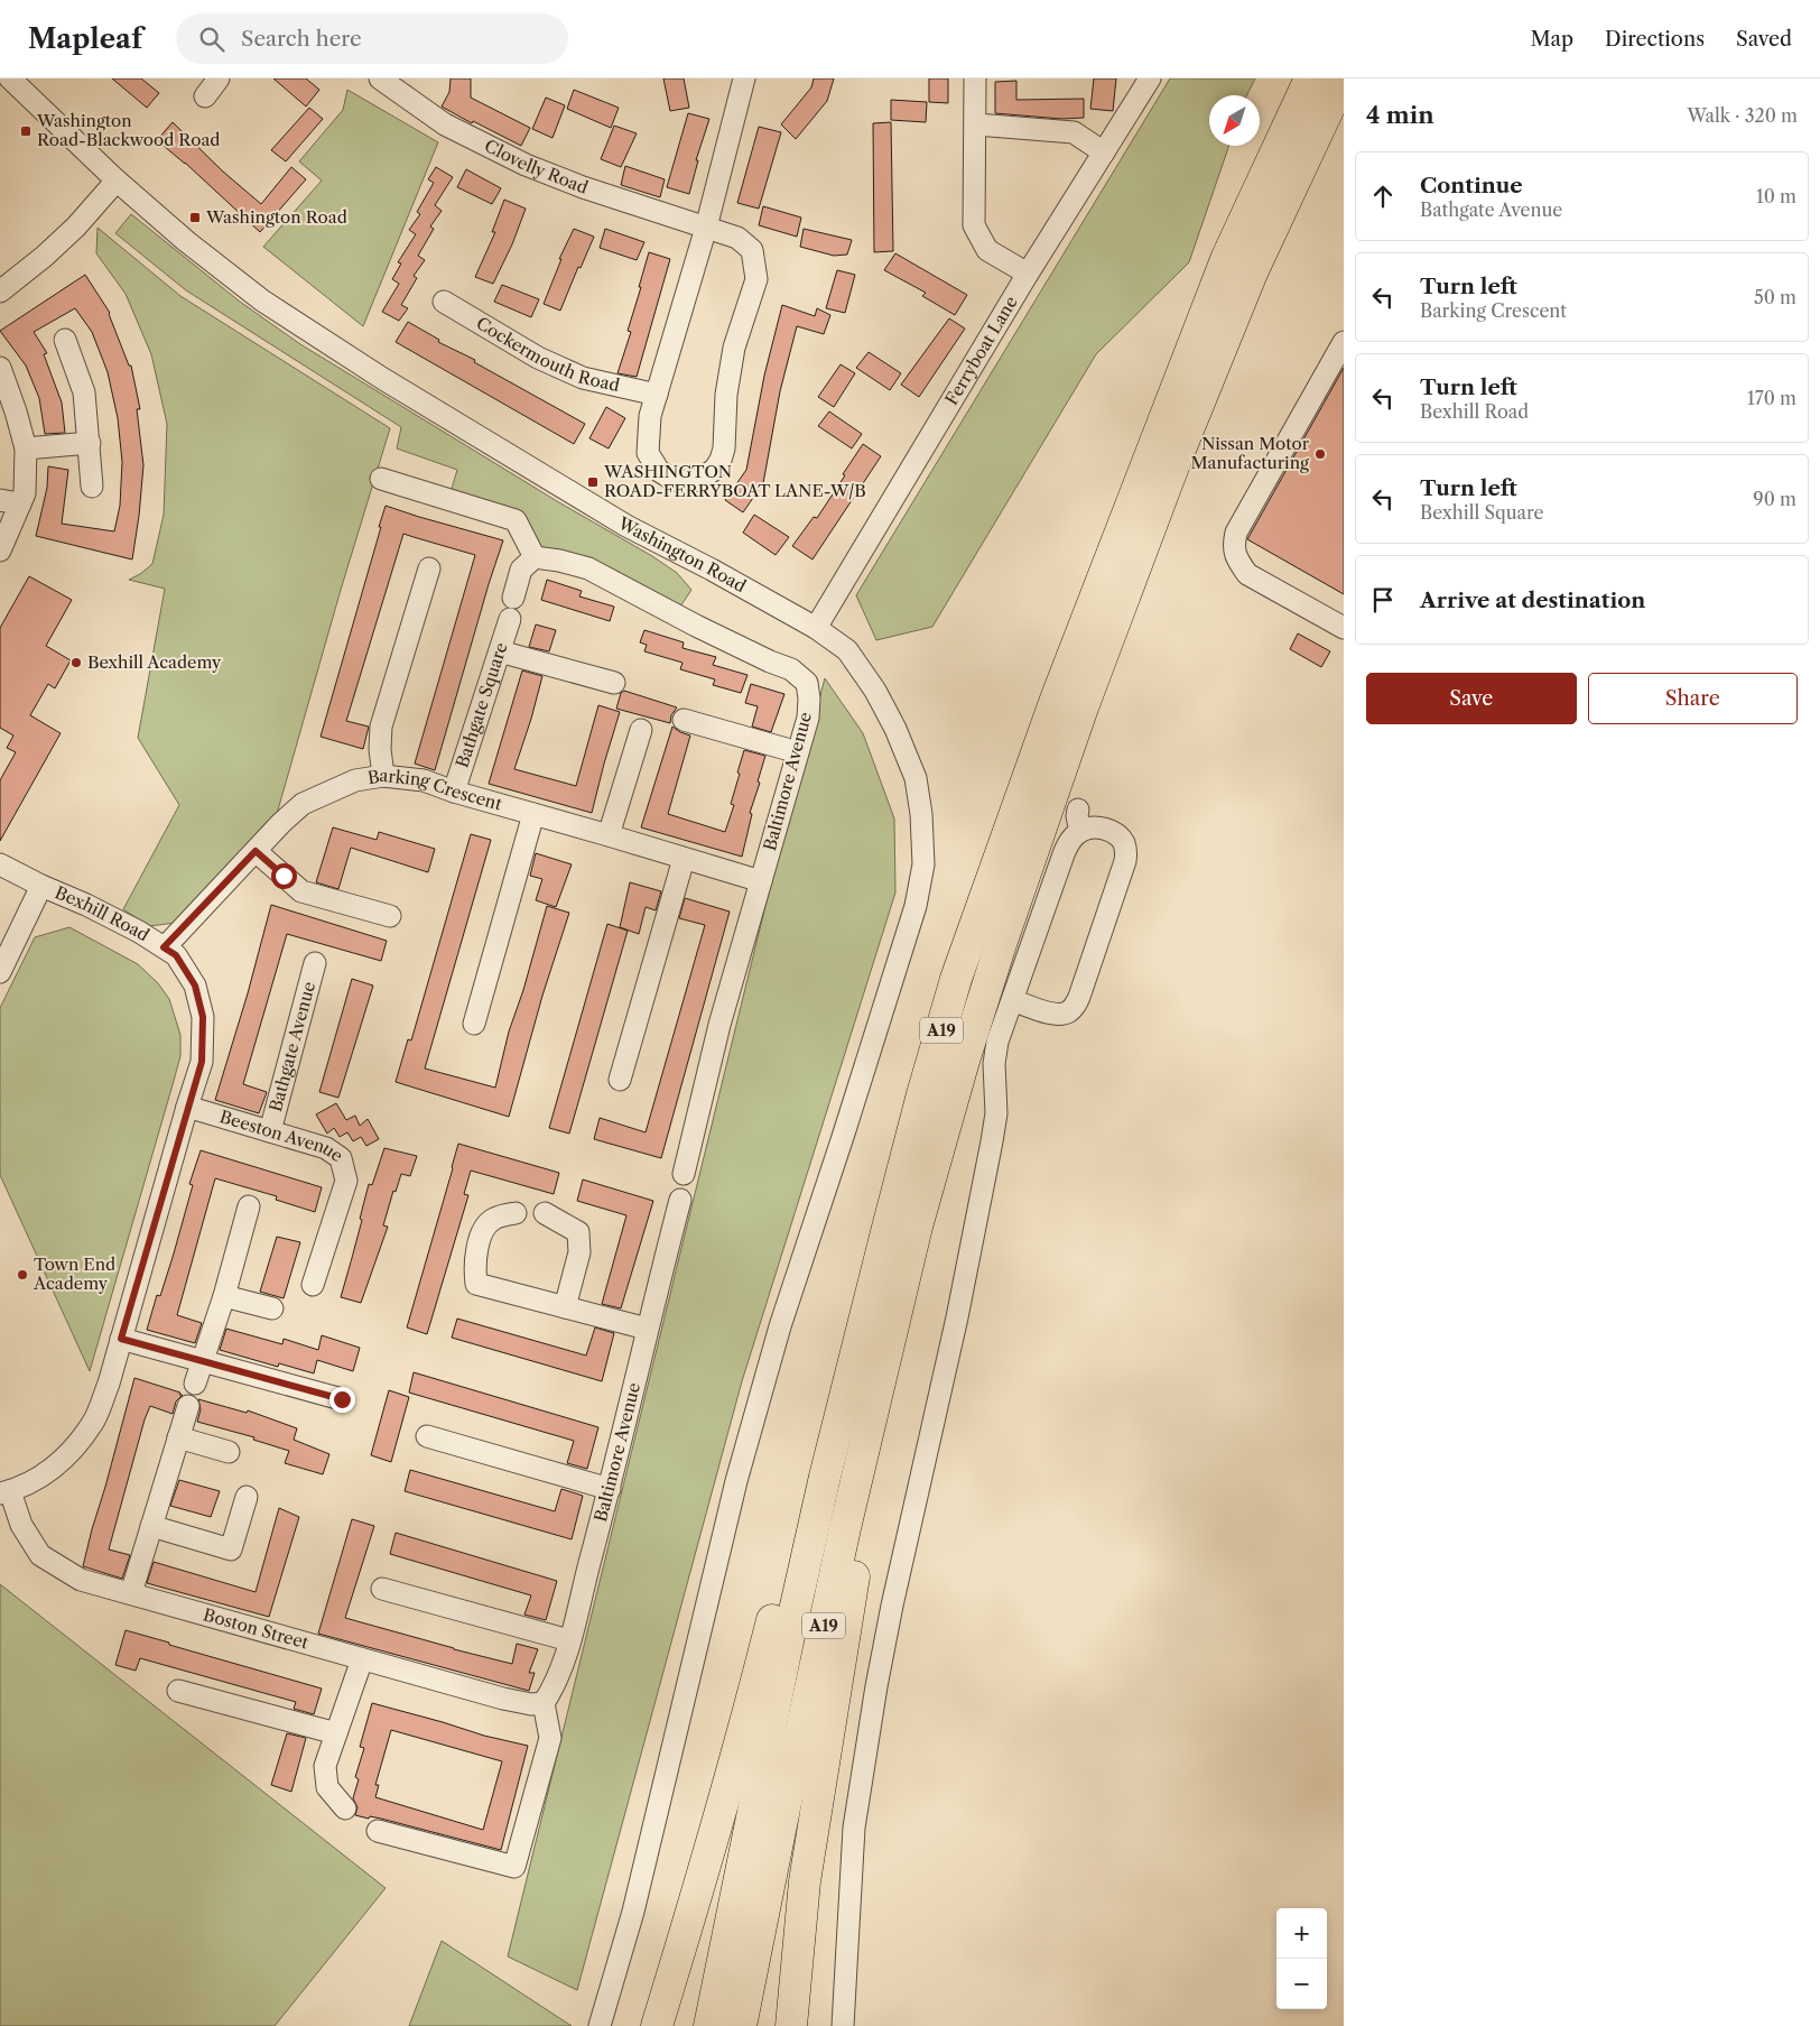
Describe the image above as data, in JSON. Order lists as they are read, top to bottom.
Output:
{
  "streets": {
    "highway": ["A19"],
    "street": [
      "Clovelly Road",
      "Ferryboat Lane",
      "Cockermouth Road",
      "Washington Road",
      "Bathgate Square",
      "Baltimore Avenue",
      "Barking Crescent",
      "Bexhill Road",
      "Bathgate Avenue",
      "Beeston Avenue",
      "Boston Street"
    ]
  },
  "crossings": [
    ["Ferryboat Lane", "Washington Road"],
    ["Bathgate Square", "Barking Crescent"],
    ["Baltimore Avenue", "Barking Crescent"],
    ["Baltimore Avenue", "Boston Street"],
    ["Barking Crescent", "Bexhill Road"],
    ["Bexhill Road", "Beeston Avenue"],
    ["Bexhill Road", "Boston Street"],
    ["Bathgate Avenue", "Beeston Avenue"]
  ],
  "places": {
    "transit": ["Washington Road-Blackwood Road", "Washington Road", "WASHINGTON ROAD-FERRYBOAT LANE-W/B"],
    "other": ["Nissan Motor Manufacturing", "Bexhill Academy", "Town End Academy"]
  },
  "north": "bottom left",
  "page": {
    "header": "Mapleaf",
    "search": "Search here",
    "nav": ["Map", "Directions", "Saved"],
    "heading": ["4 min", "Walk · 320 m"],
    "list": [
      ["Continue", "Bathgate Avenue", "10 m"],
      ["Turn left", "Barking Crescent", "50 m"],
      ["Turn left", "Bexhill Road", "170 m"],
      ["Turn left", "Bexhill Square", "90 m"],
      "Arrive at destination"
    ],
    "buttons": ["Save", "Share"],
    "map_buttons": ["+", "−"]
  }
}
